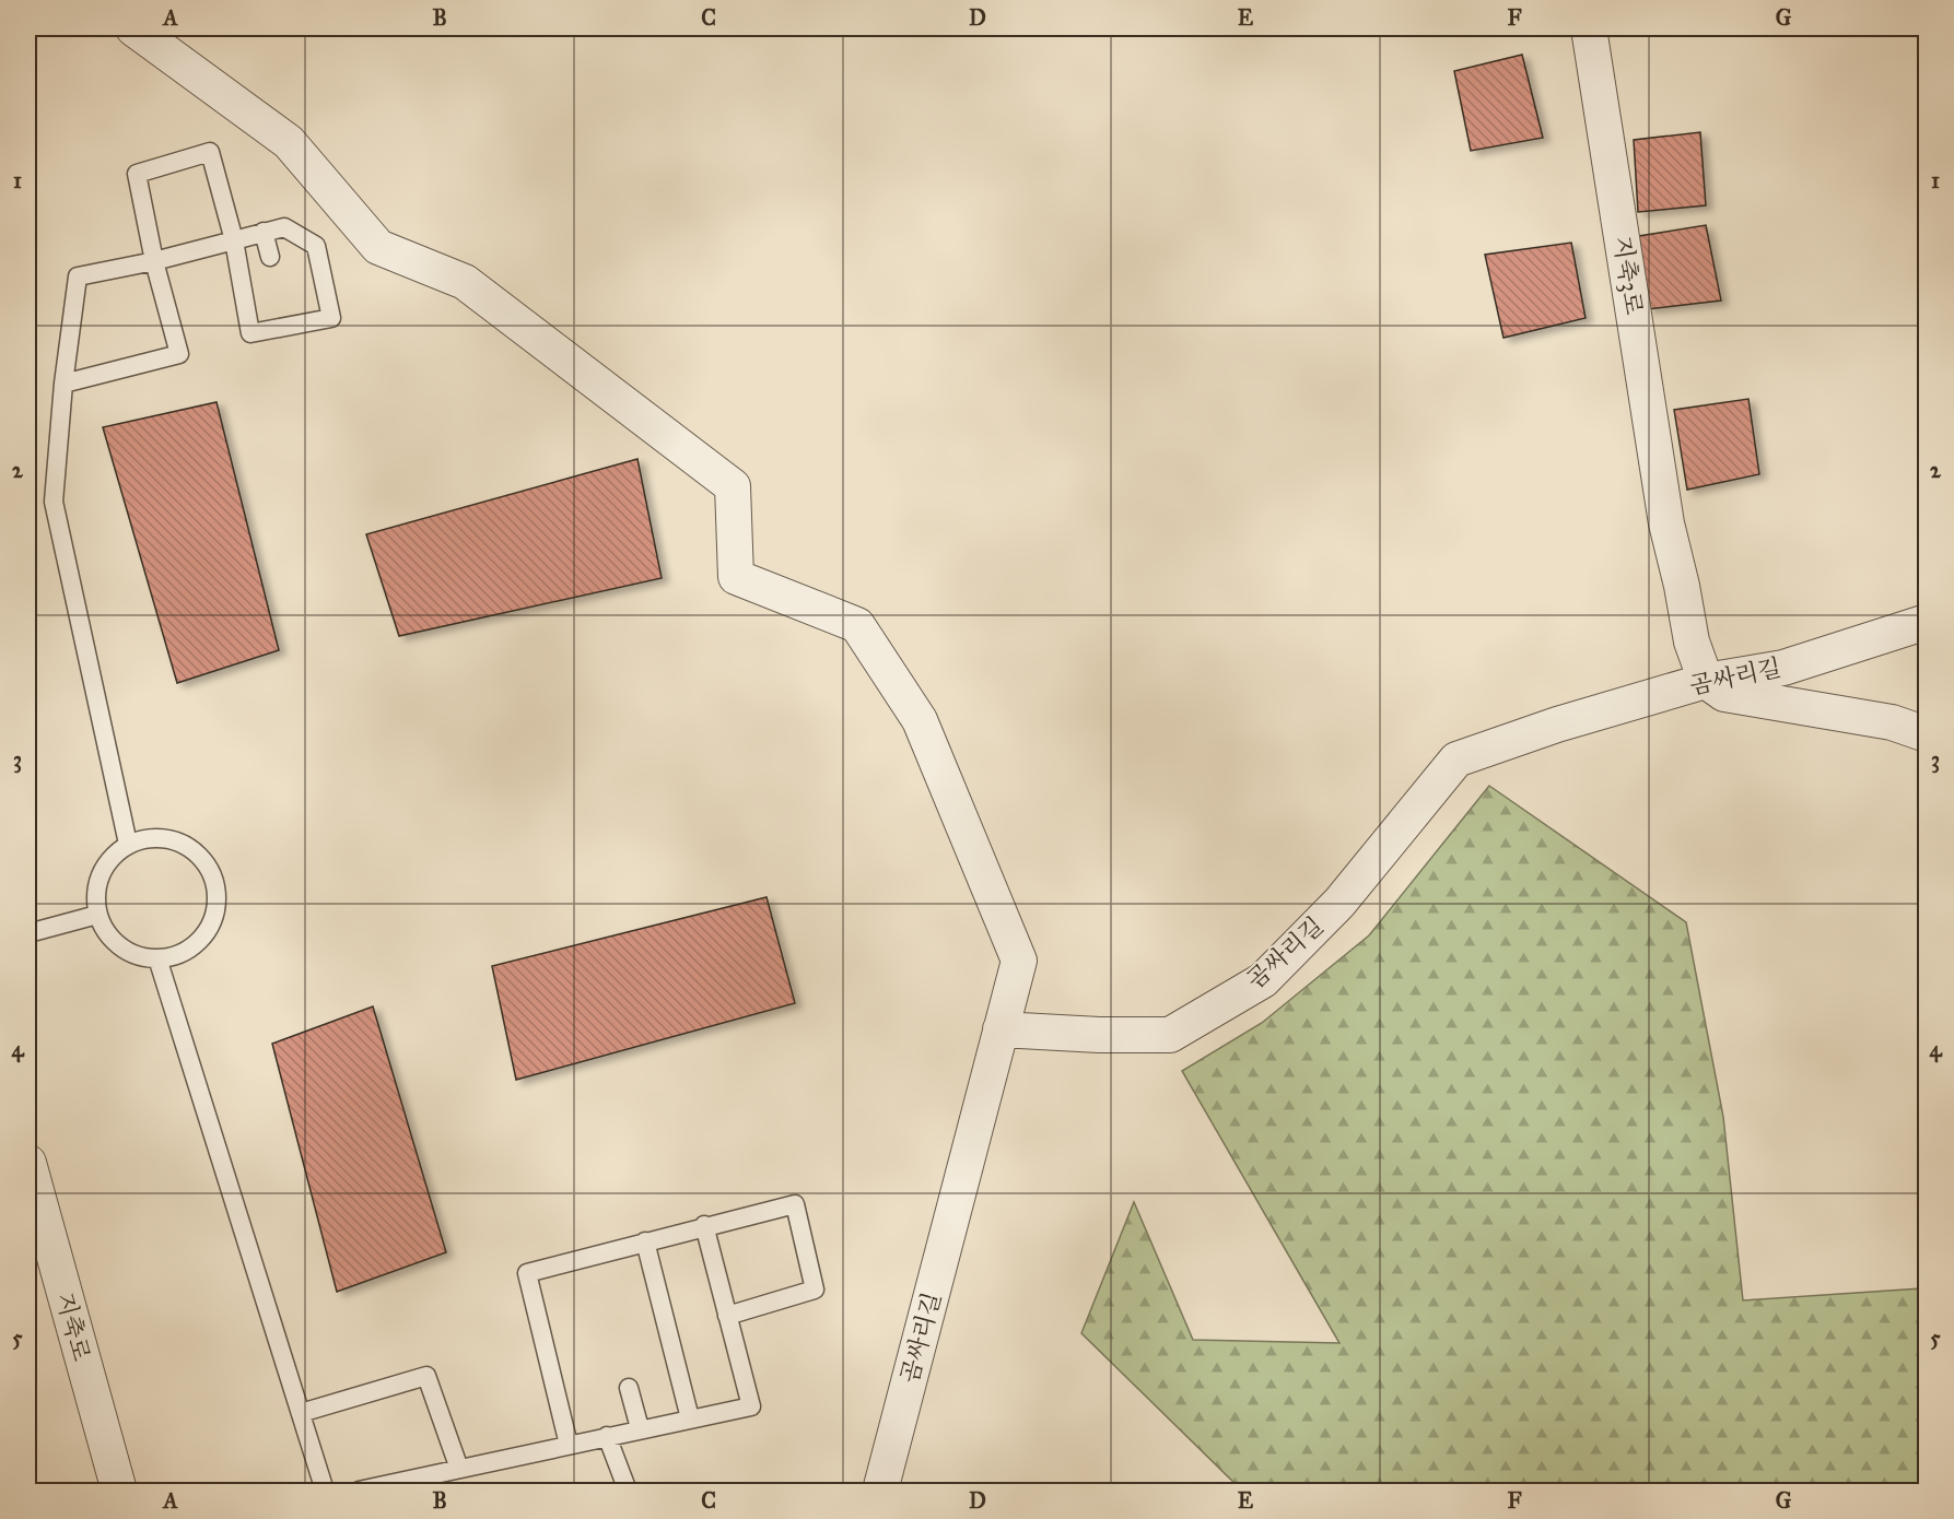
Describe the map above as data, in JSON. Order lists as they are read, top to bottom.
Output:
{
  "streets": {
    "street": ["지축3로", "곰싸리길", "지축로"]
  },
  "crossings": [
    ["지축3로", "곰싸리길"]
  ],
  "grid": {
    "columns": [
      "A",
      "B",
      "C",
      "D",
      "E",
      "F",
      "G"
    ],
    "rows": [
      "1",
      "2",
      "3",
      "4",
      "5"
    ]
  }
}
